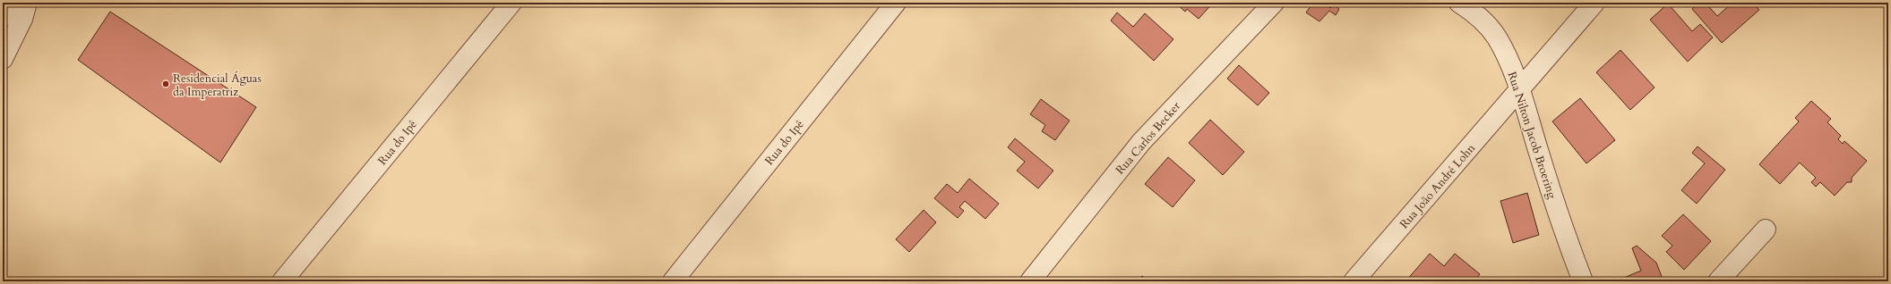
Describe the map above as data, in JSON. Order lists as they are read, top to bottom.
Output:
{
  "streets": {
    "street": [
      "Rua Nilton Jacob Broering",
      "Rua Carlos Becker",
      "Rua do Ipê",
      "Rua João André Lohn"
    ]
  },
  "crossings": [
    ["Rua Nilton Jacob Broering", "Rua João André Lohn"]
  ],
  "places": ["Residencial Águas da Imperatriz"]
}
